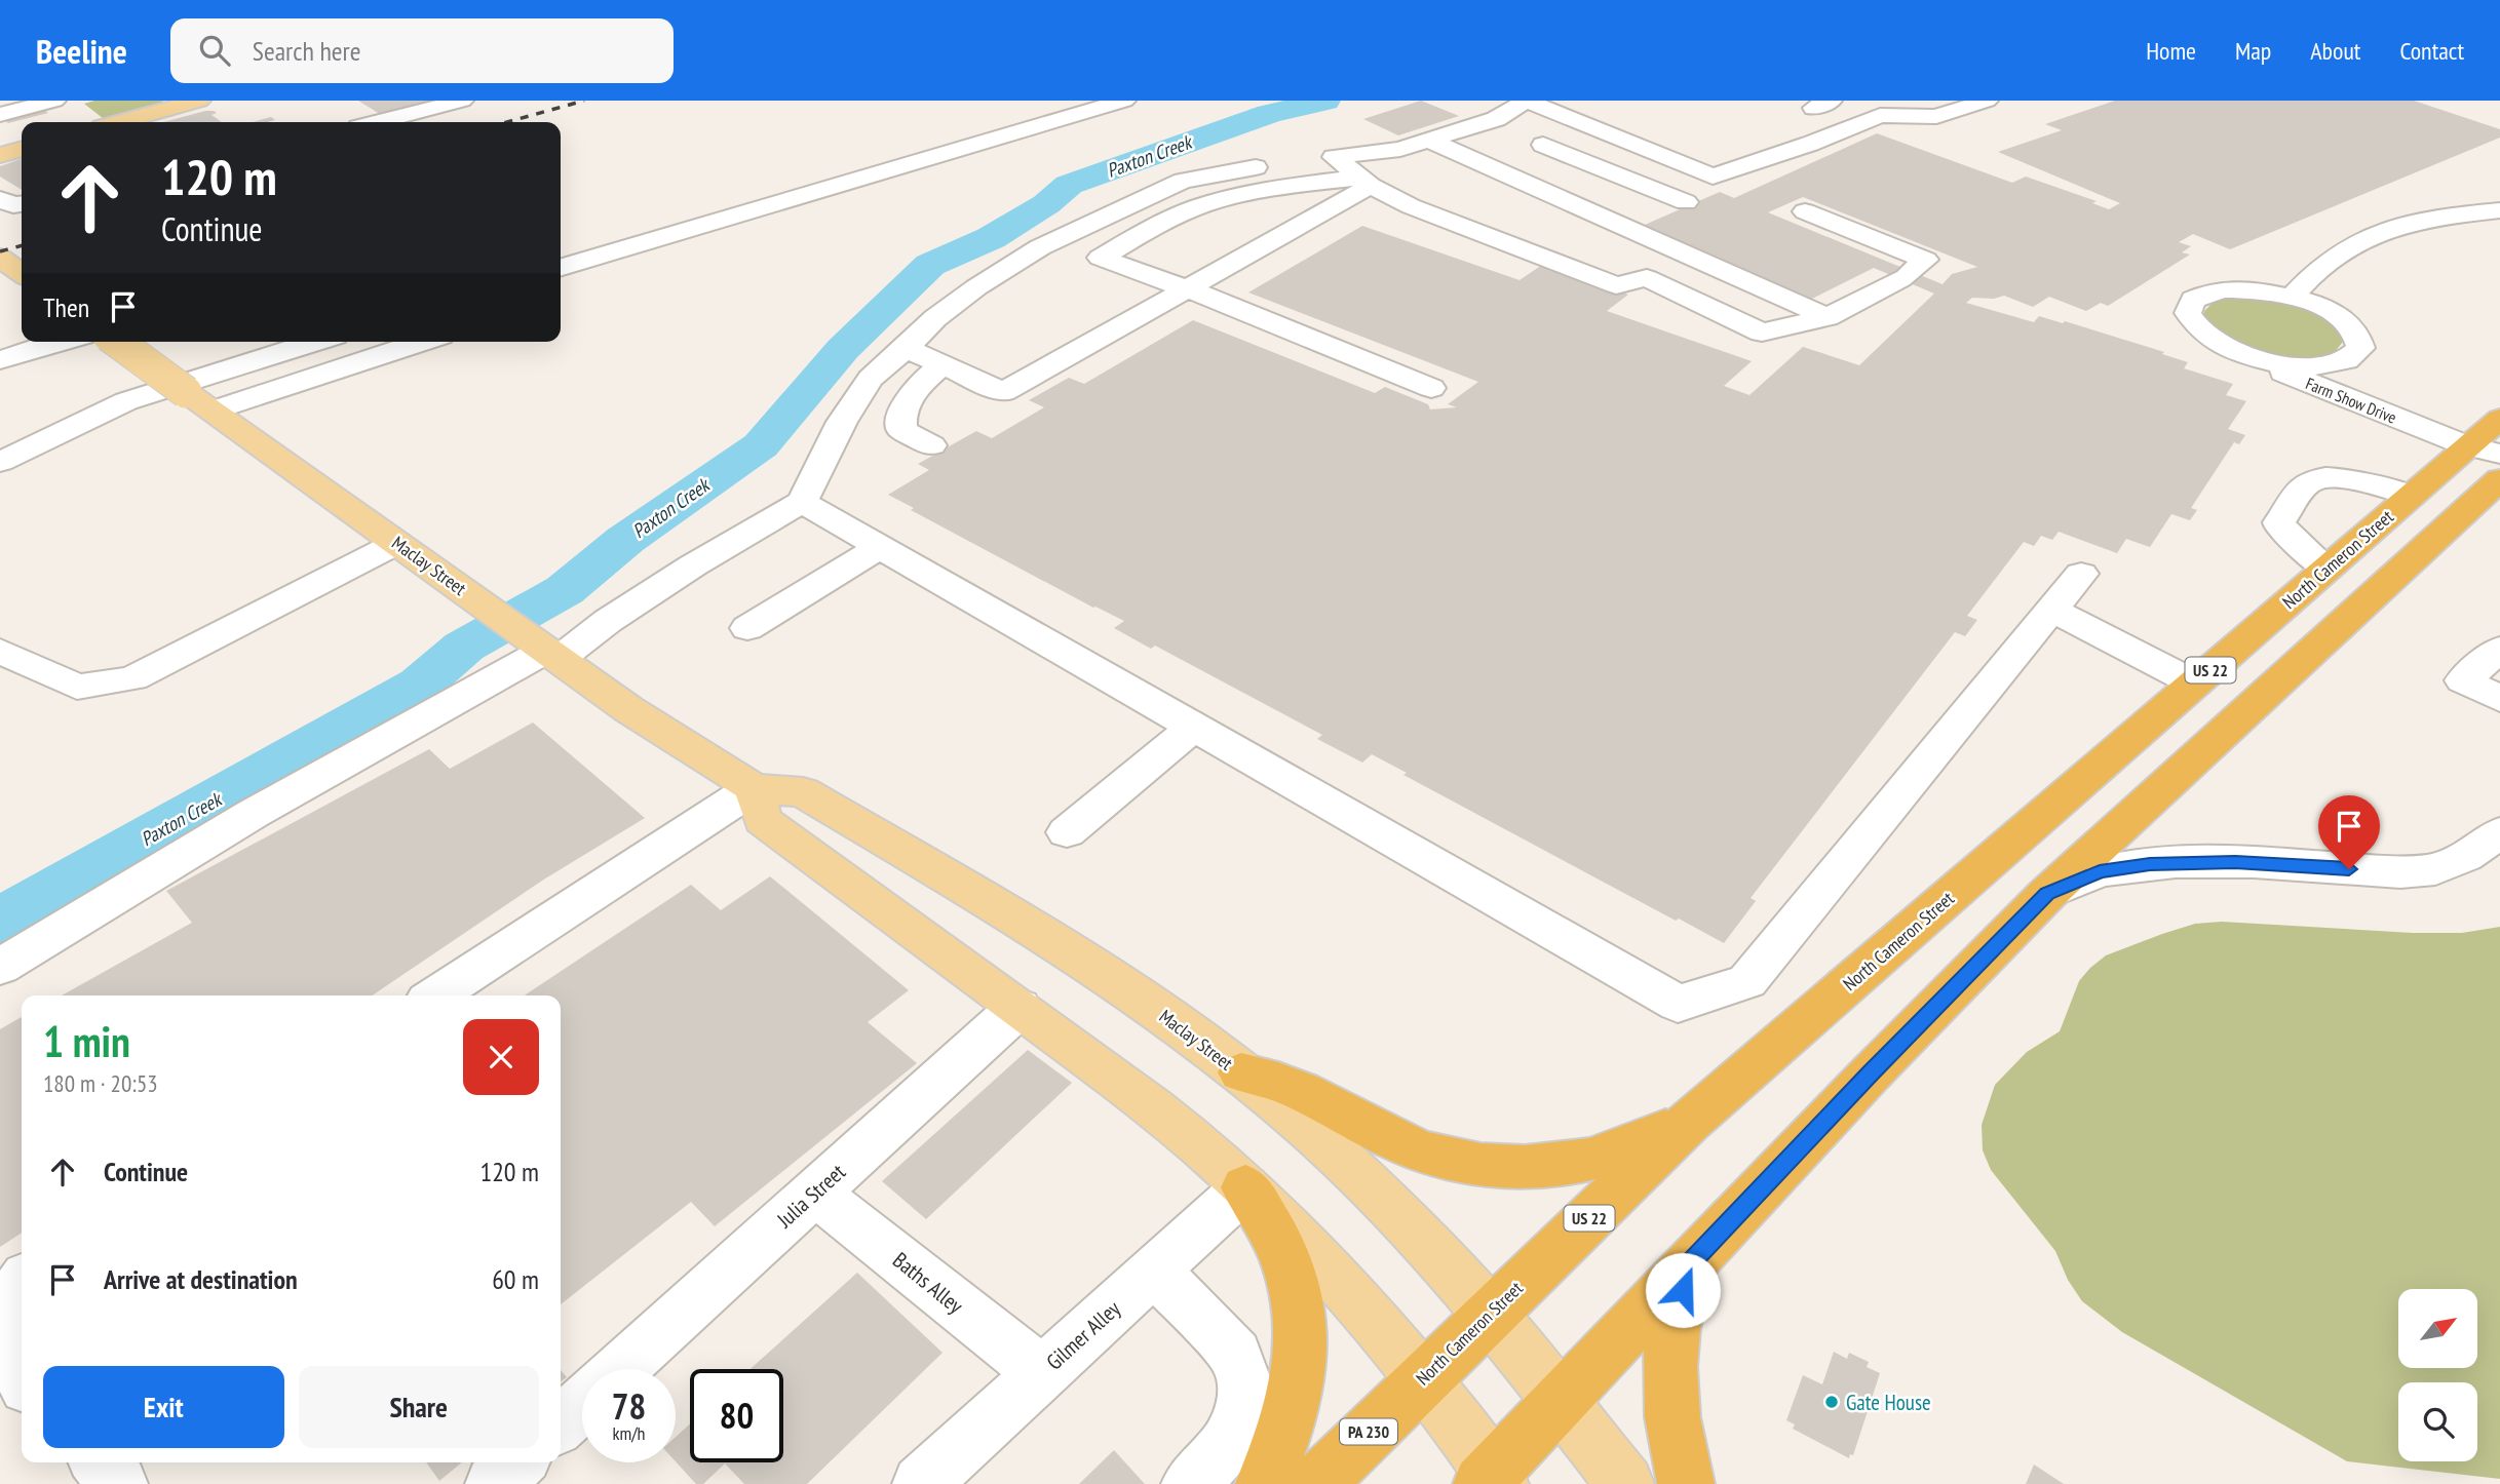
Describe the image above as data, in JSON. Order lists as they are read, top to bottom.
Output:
{
  "streets": {
    "highway": ["North Cameron Street", "US 22", "PA 230"],
    "main road": ["Maclay Street"],
    "street": [
      "Farm Show Drive",
      "Julia Street",
      "Baths Alley",
      "Gilmer Alley"
    ]
  },
  "crossings": [
    ["Farm Show Drive", "North Cameron Street"],
    ["North Cameron Street", "Maclay Street"],
    ["Julia Street", "Baths Alley"],
    ["Baths Alley", "Gilmer Alley"]
  ],
  "water": ["Paxton Creek"],
  "places": ["Gate House"],
  "north": "top right",
  "page": {
    "header": "Beeline",
    "search": "Search here",
    "nav": [
      "Home",
      "Map",
      "About",
      "Contact"
    ],
    "turn": ["120 m", "Continue"],
    "then": "Then",
    "heading": ["1 min", "180 m · 20:53"],
    "list": [
      {
        "name": "Continue",
        "value": "120 m"
      },
      {
        "name": "Arrive at destination",
        "value": "60 m"
      }
    ],
    "buttons": ["Exit", "Share"],
    "speed": "78 km/h",
    "limit": "80"
  }
}
